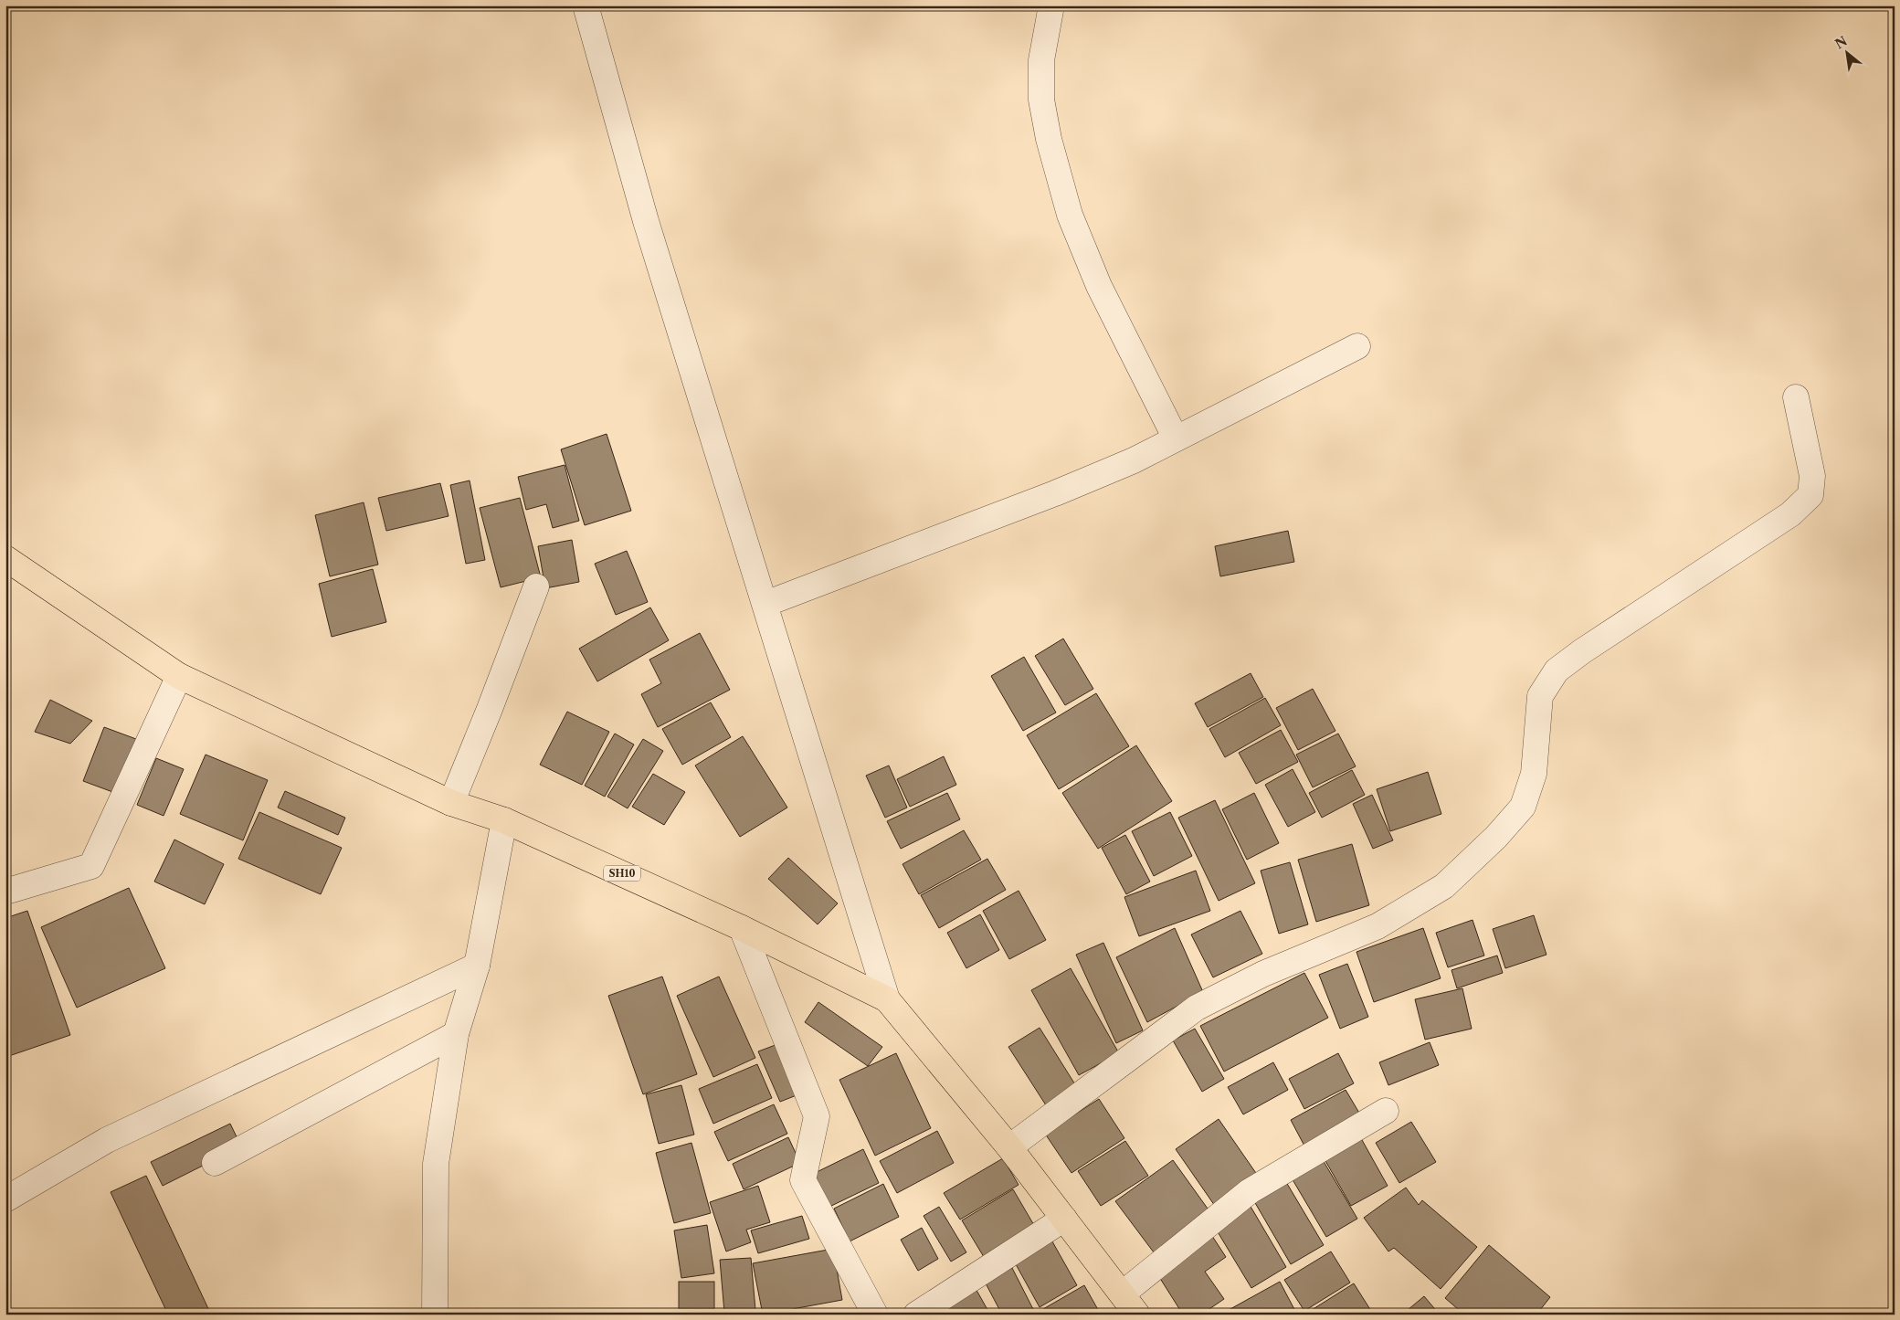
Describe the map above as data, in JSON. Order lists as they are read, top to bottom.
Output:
{
  "streets": {
    "main road": ["SH10"]
  },
  "north": "top left"
}
